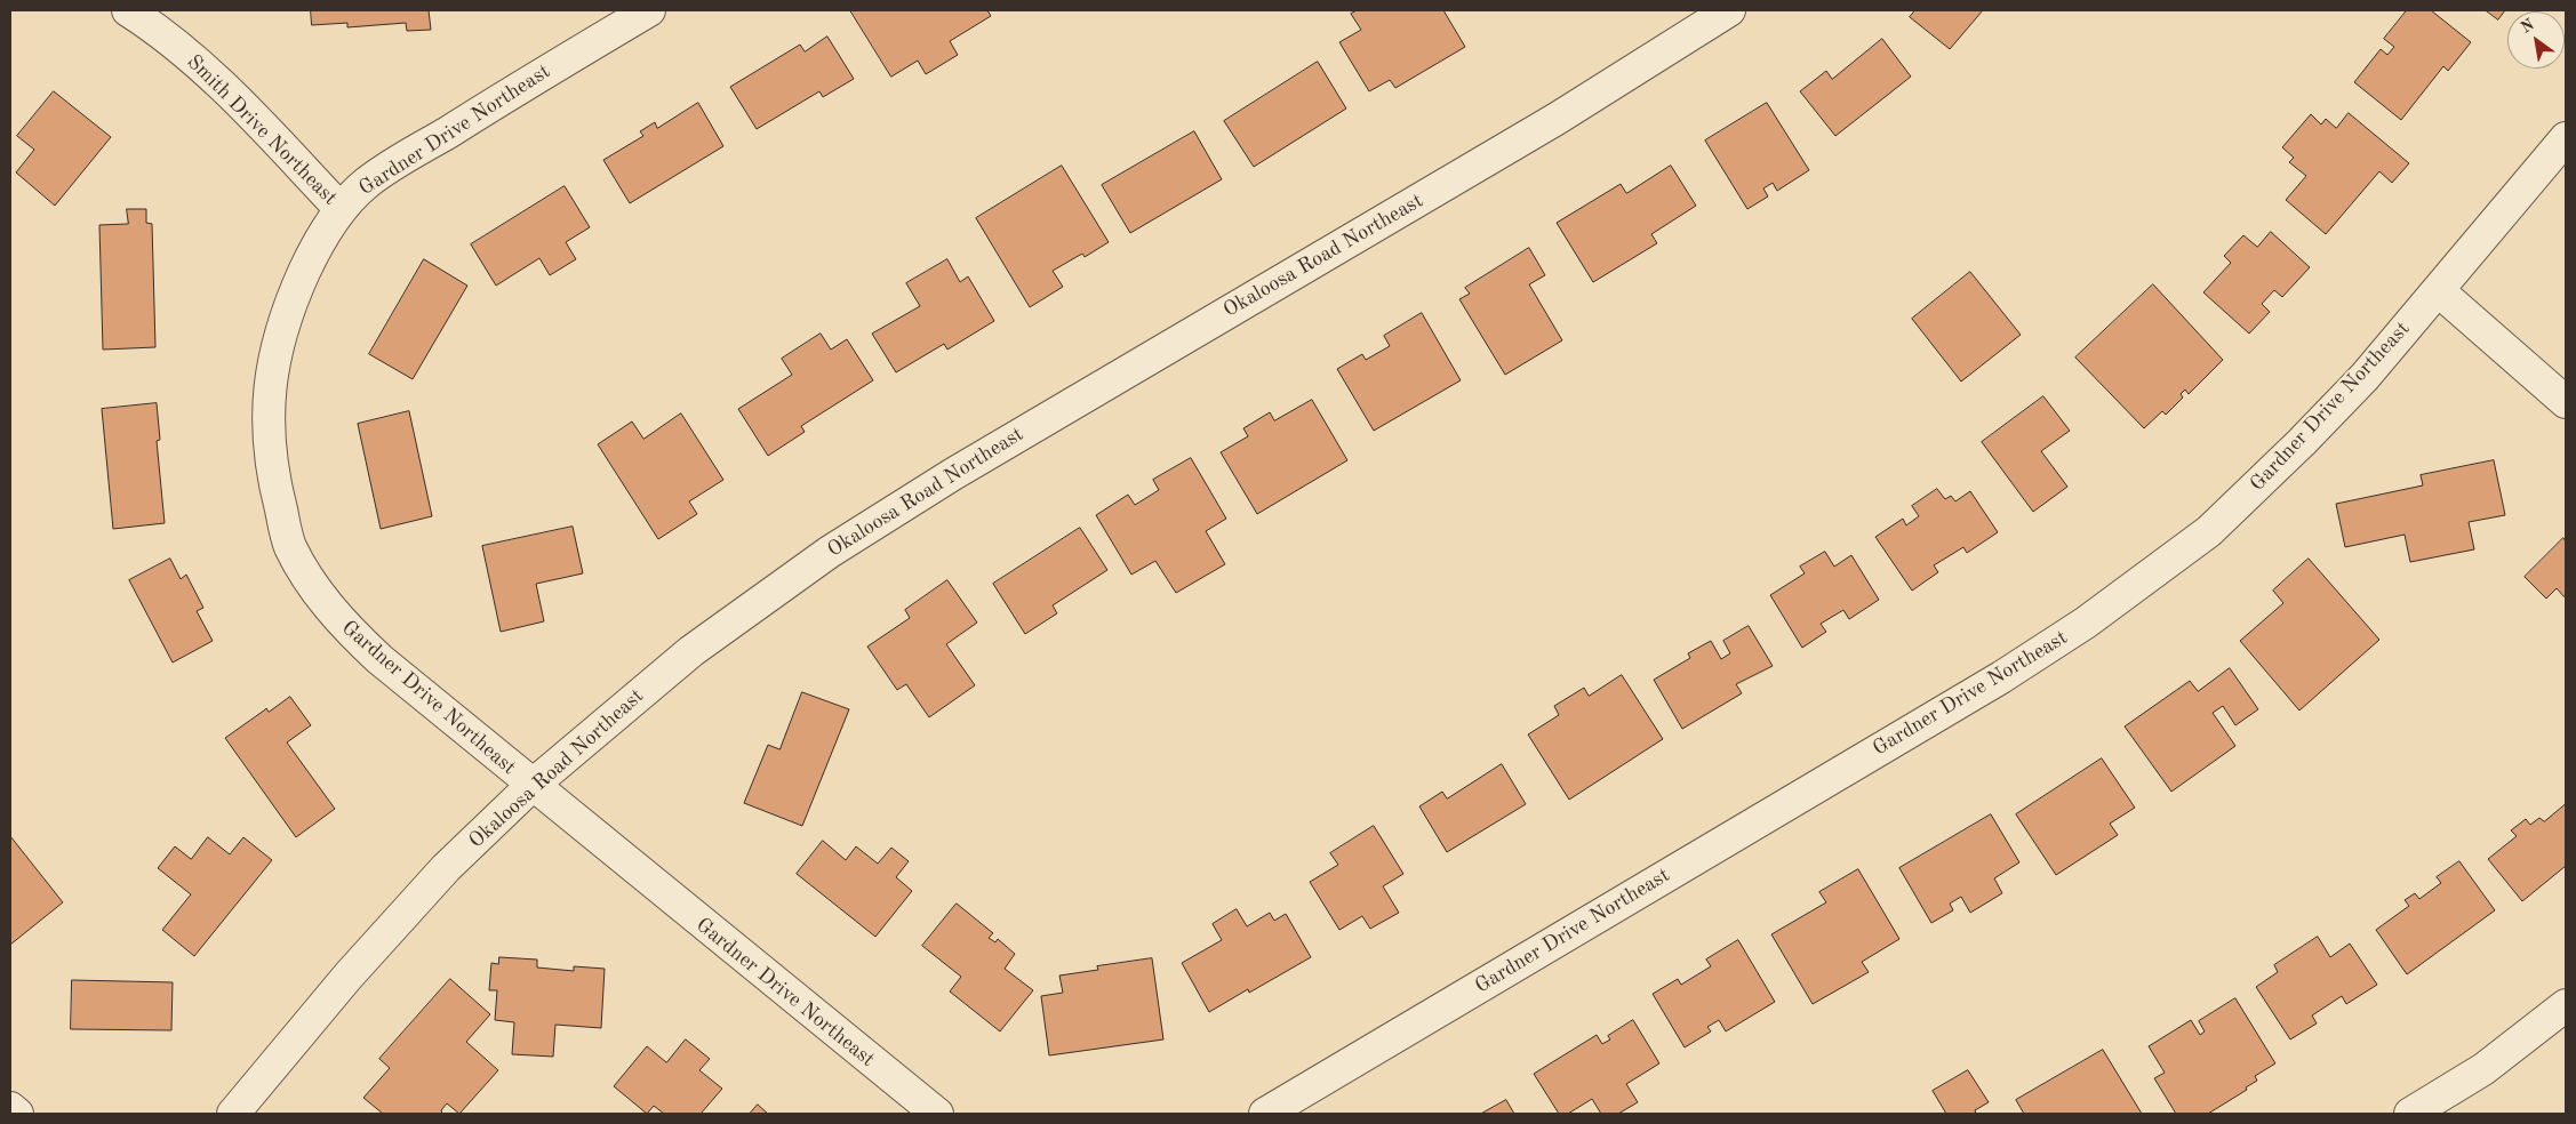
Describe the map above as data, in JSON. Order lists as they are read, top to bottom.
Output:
{
  "streets": {
    "street": ["Smith Drive Northeast", "Gardner Drive Northeast", "Okaloosa Road Northeast"]
  },
  "crossings": [
    ["Smith Drive Northeast", "Gardner Drive Northeast"],
    ["Gardner Drive Northeast", "Okaloosa Road Northeast"]
  ],
  "north": "top left"
}
